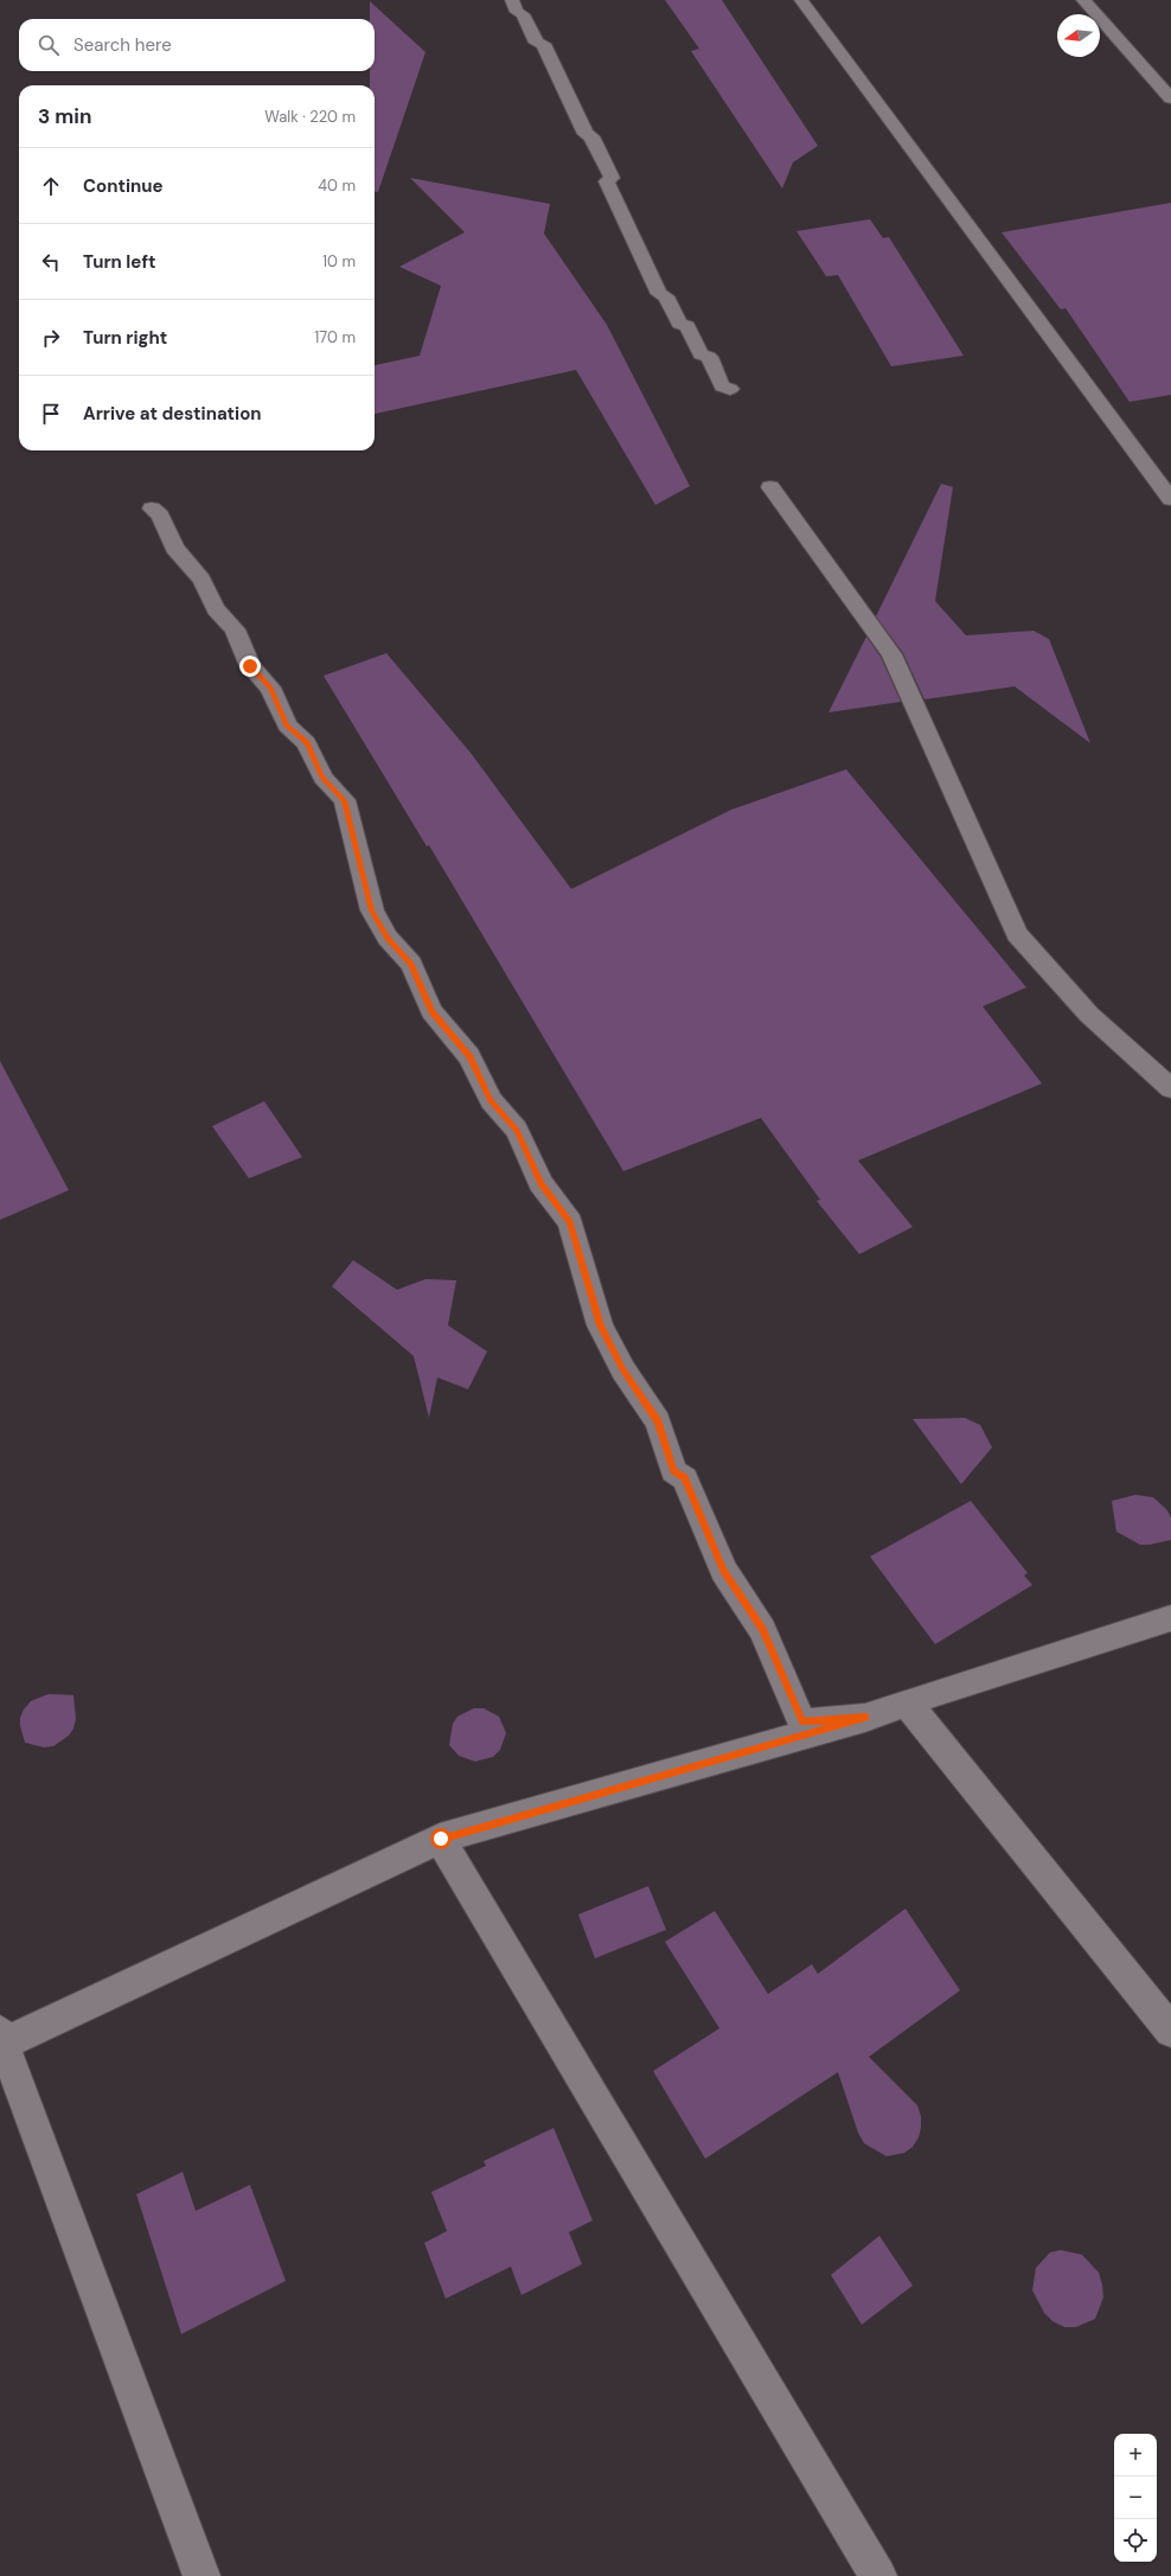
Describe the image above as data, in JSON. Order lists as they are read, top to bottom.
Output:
{
  "north": "left",
  "page": {
    "search": "Search here",
    "heading": ["3 min", "Walk · 220 m"],
    "list": [
      ["Continue", "40 m"],
      ["Turn left", "10 m"],
      ["Turn right", "170 m"],
      "Arrive at destination"
    ],
    "map_buttons": ["+", "−"]
  }
}
